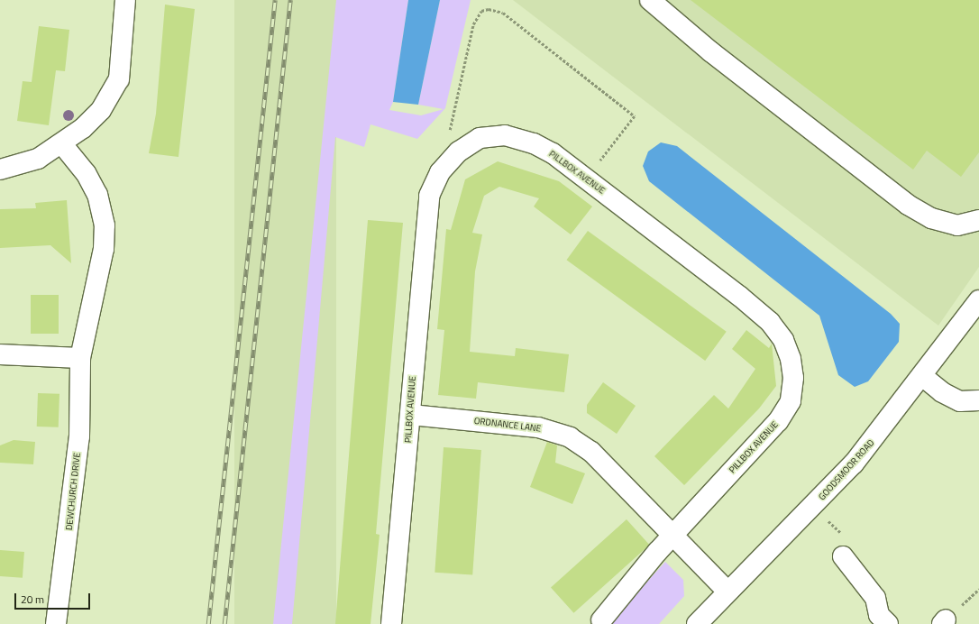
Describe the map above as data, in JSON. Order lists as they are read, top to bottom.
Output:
{
  "streets": {
    "street": [
      "PILLBOX AVENUE",
      "ORDNANCE LANE",
      "GOODSMOOR ROAD",
      "DEWCHURCH DRIVE"
    ]
  },
  "crossings": [
    ["PILLBOX AVENUE", "ORDNANCE LANE"],
    ["ORDNANCE LANE", "GOODSMOOR ROAD"]
  ],
  "scale_bar": "20 m"
}
